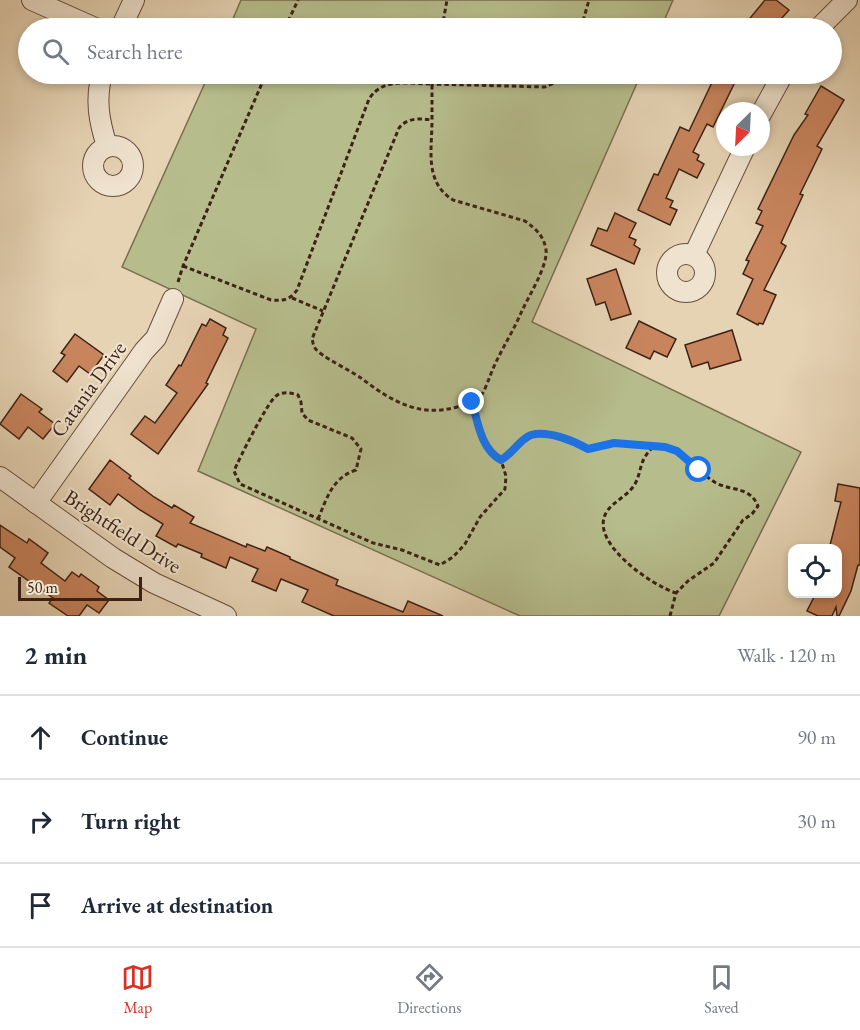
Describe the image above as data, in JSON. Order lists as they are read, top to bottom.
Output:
{
  "streets": {
    "street": ["Catania Drive", "Brightfield Drive"]
  },
  "crossings": [
    ["Catania Drive", "Brightfield Drive"]
  ],
  "scale_bar": "50 m",
  "north": "bottom left",
  "page": {
    "search": "Search here",
    "scale": "50 m",
    "heading": ["2 min", "Walk · 120 m"],
    "list": [
      ["Continue", "90 m"],
      ["Turn right", "30 m"],
      "Arrive at destination"
    ],
    "nav": ["Map", "Directions", "Saved"]
  }
}
